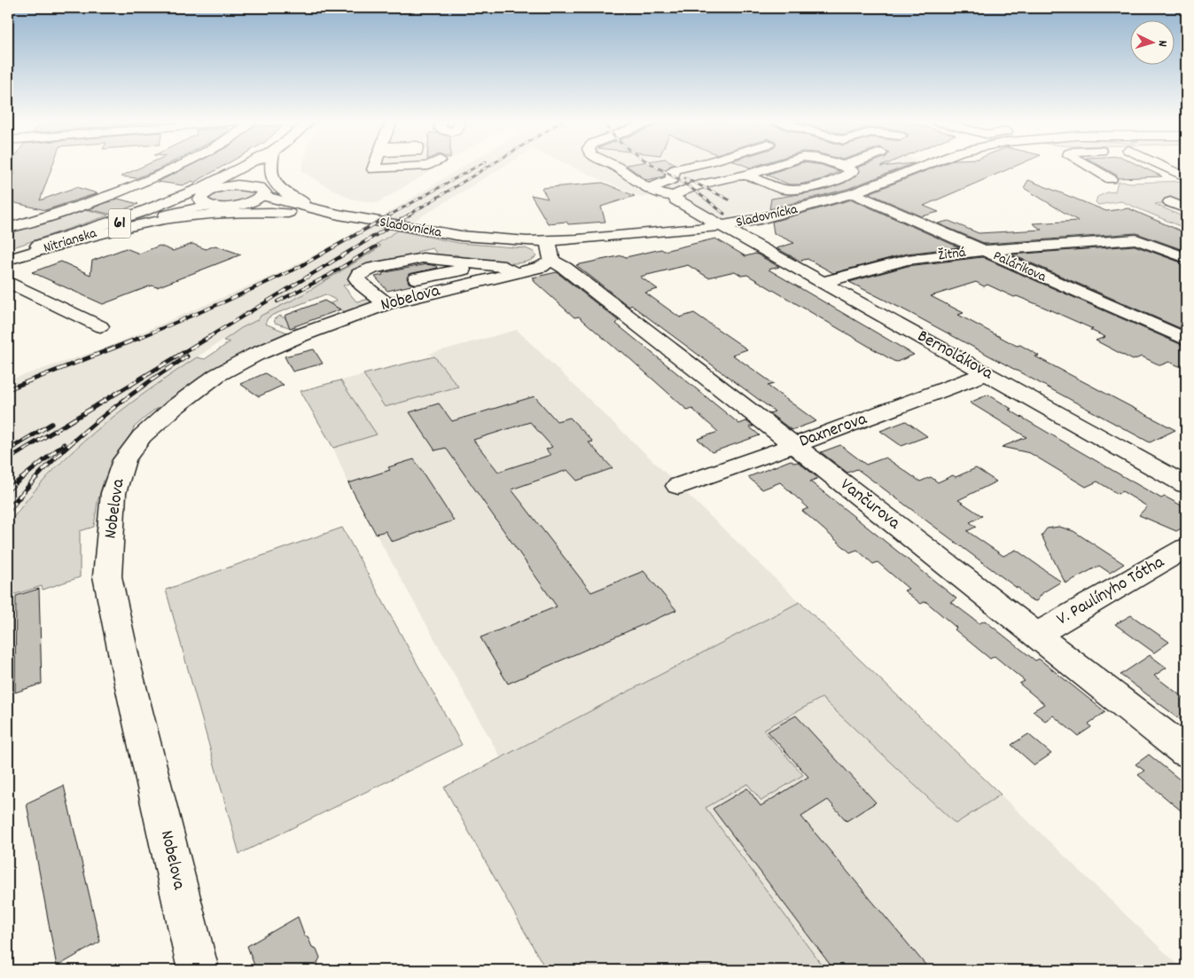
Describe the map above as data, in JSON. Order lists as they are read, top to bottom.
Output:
{
  "streets": {
    "street": [
      "Sladovnícka",
      "61",
      "Nitrianska",
      "Žitná",
      "Palárikova",
      "Nobelova",
      "Bernolákova",
      "Daxnerova",
      "Vančurova",
      "V. Paulínyho Tótha"
    ]
  },
  "crossings": [
    ["Sladovnícka", "61"],
    ["Sladovnícka", "Palárikova"],
    ["Sladovnícka", "Bernolákova"],
    ["61", "Nitrianska"],
    ["Žitná", "Palárikova"],
    ["Žitná", "Bernolákova"],
    ["Nobelova", "Vančurova"],
    ["Bernolákova", "Daxnerova"],
    ["Daxnerova", "Vančurova"],
    ["Vančurova", "V. Paulínyho Tótha"]
  ],
  "north": "right"
}
